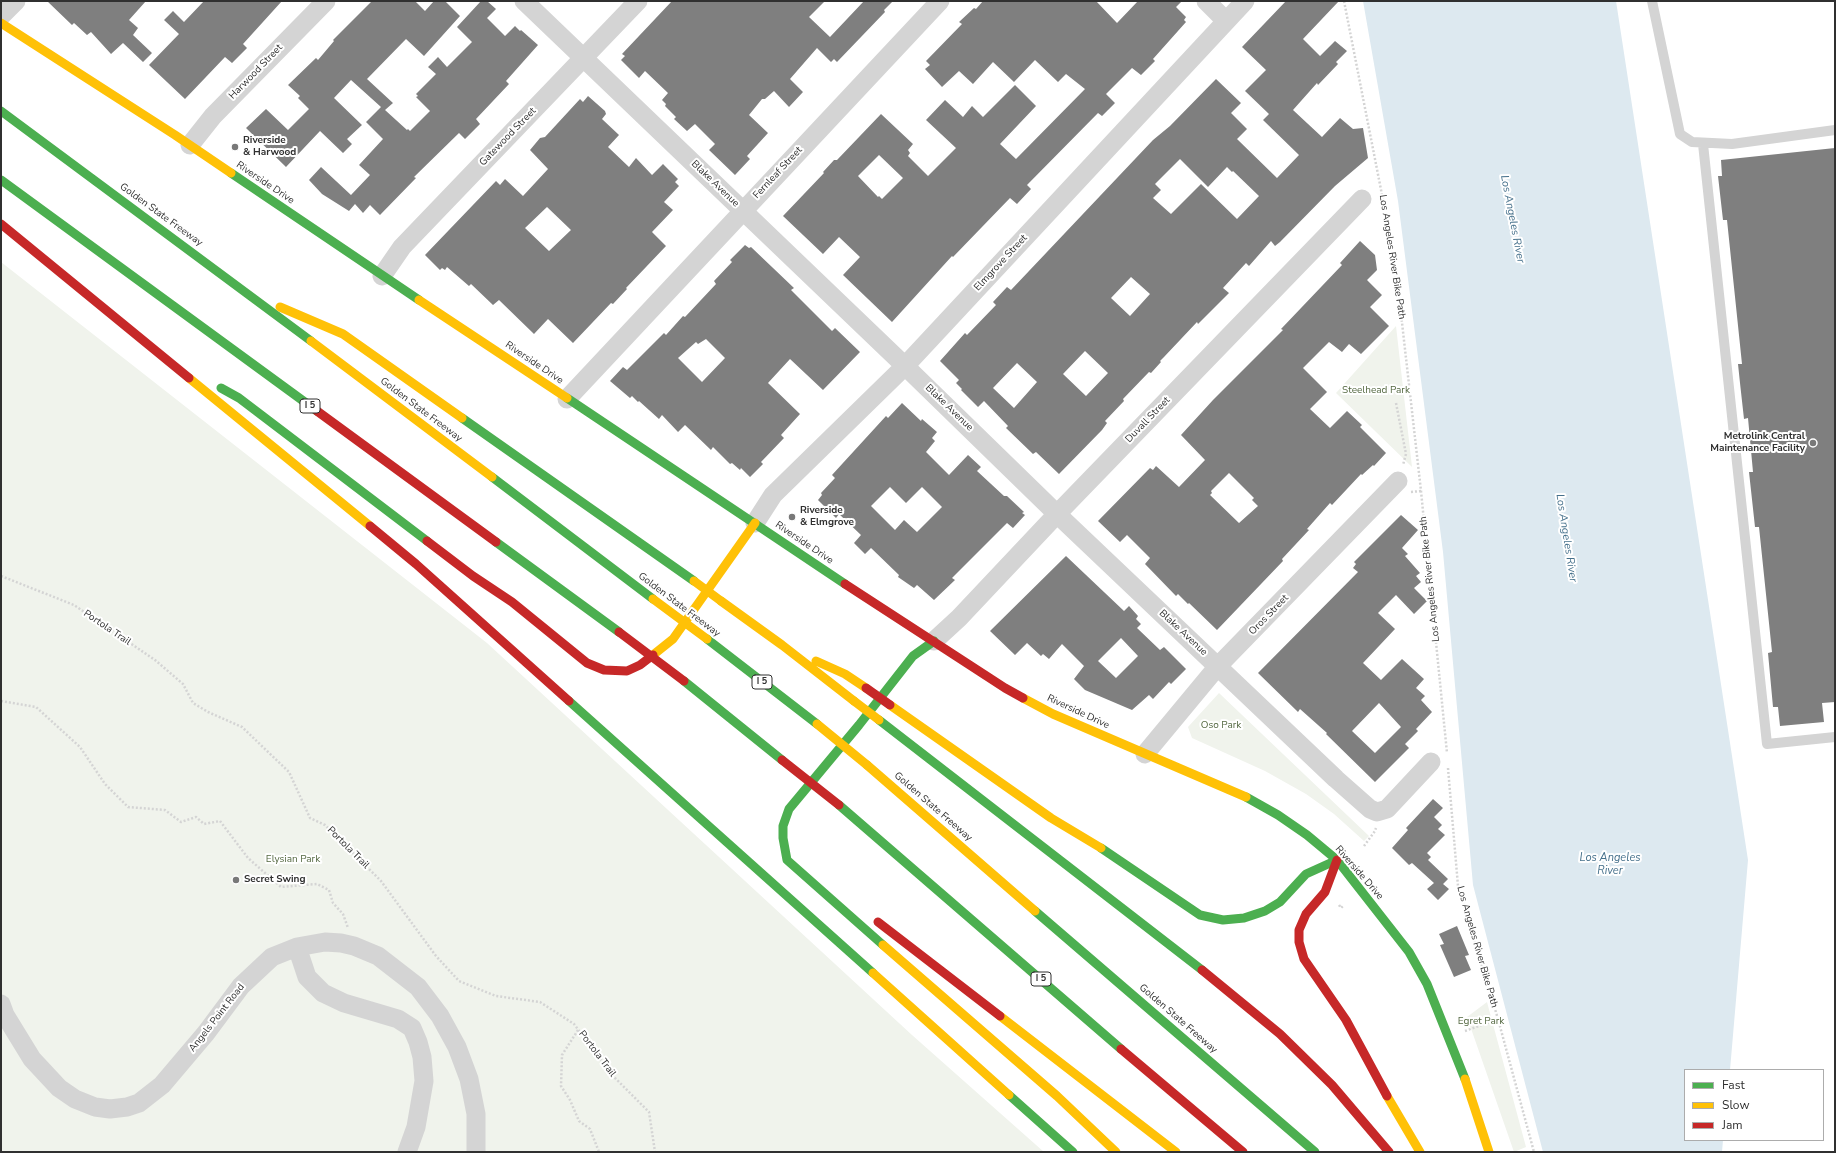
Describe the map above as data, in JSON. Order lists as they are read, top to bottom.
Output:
{
  "streets": {
    "main road": ["Riverside Drive", "Golden State Freeway", "I 5"],
    "street": [
      "Harwood Street",
      "Gatewood Street",
      "Fernleaf Street",
      "Blake Avenue",
      "Elmgrove Street",
      "Duvall Street",
      "Oros Street",
      "Angels Point Road"
    ],
    "path": ["Los Angeles River Bike Path", "Portola Trail"]
  },
  "crossings": [
    ["Harwood Street", "Riverside Drive"],
    ["Gatewood Street", "Riverside Drive"],
    ["Gatewood Street", "Blake Avenue"],
    ["Fernleaf Street", "Riverside Drive"],
    ["Fernleaf Street", "Blake Avenue"],
    ["Riverside Drive", "Elmgrove Street"],
    ["Riverside Drive", "Duvall Street"],
    ["Riverside Drive", "Oros Street"],
    ["Blake Avenue", "Los Angeles River Bike Path"],
    ["Blake Avenue", "Elmgrove Street"],
    ["Blake Avenue", "Duvall Street"],
    ["Blake Avenue", "Oros Street"]
  ],
  "water": ["Los Angeles River"],
  "parks": [
    "Steelhead Park",
    "Oso Park",
    "Elysian Park",
    "Egret Park"
  ],
  "places": [
    "Riverside & Harwood",
    "Metrolink Central Maintenance Facility",
    "Riverside & Elmgrove",
    "Secret Swing"
  ],
  "legend": ["Fast", "Slow", "Jam"]
}
